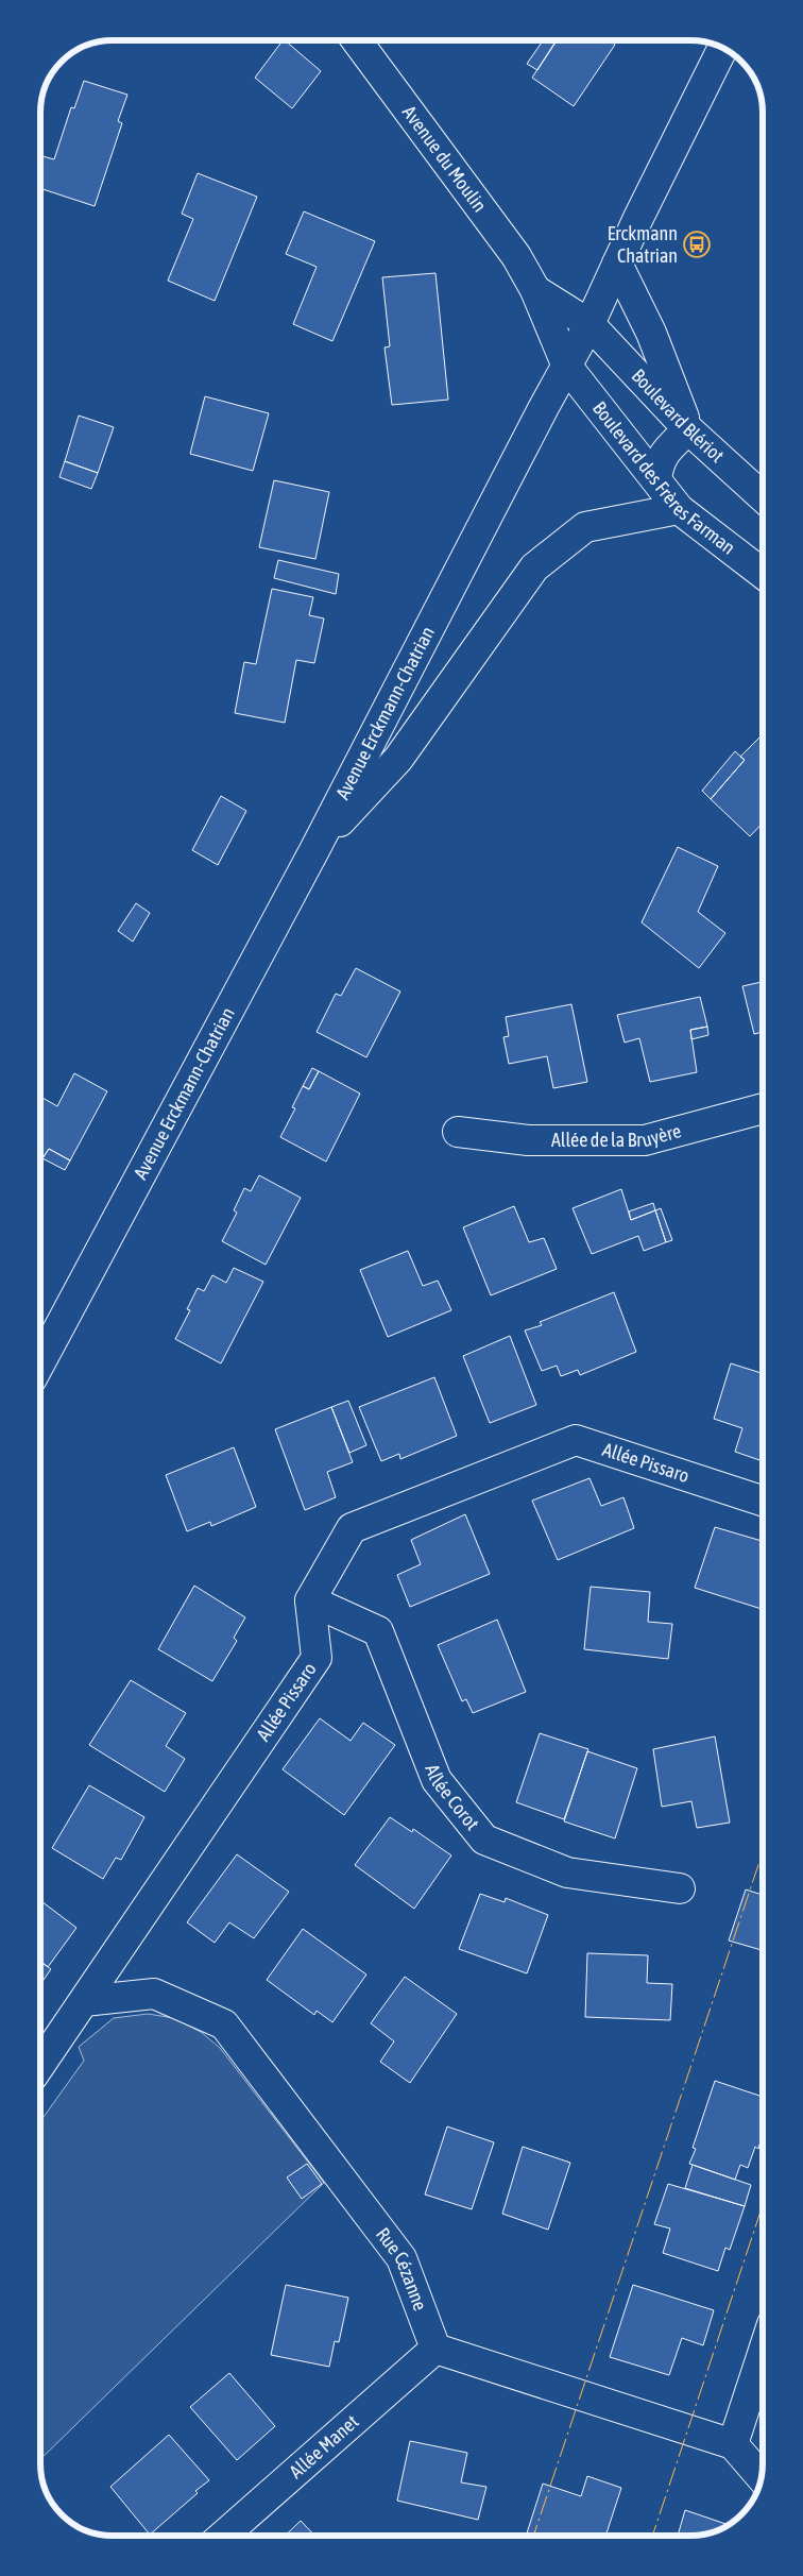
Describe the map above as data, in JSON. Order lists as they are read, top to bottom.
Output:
{
  "streets": {
    "street": [
      "Avenue du Moulin",
      "Boulevard Blériot",
      "Boulevard des Frères Farman",
      "Avenue Erckmann-Chatrian",
      "Allée de la Bruyère",
      "Allée Pissaro",
      "Allée Corot",
      "Rue Cézanne",
      "Allée Manet"
    ]
  },
  "crossings": [
    ["Avenue du Moulin", "Boulevard Blériot"],
    ["Avenue du Moulin", "Boulevard des Frères Farman"],
    ["Avenue du Moulin", "Avenue Erckmann-Chatrian"],
    ["Boulevard Blériot", "Avenue Erckmann-Chatrian"],
    ["Boulevard des Frères Farman", "Avenue Erckmann-Chatrian"],
    ["Allée Pissaro", "Allée Corot"],
    ["Allée Pissaro", "Rue Cézanne"],
    ["Rue Cézanne", "Allée Manet"]
  ],
  "places": {
    "bus stop": ["Erckmann Chatrian"]
  }
}
